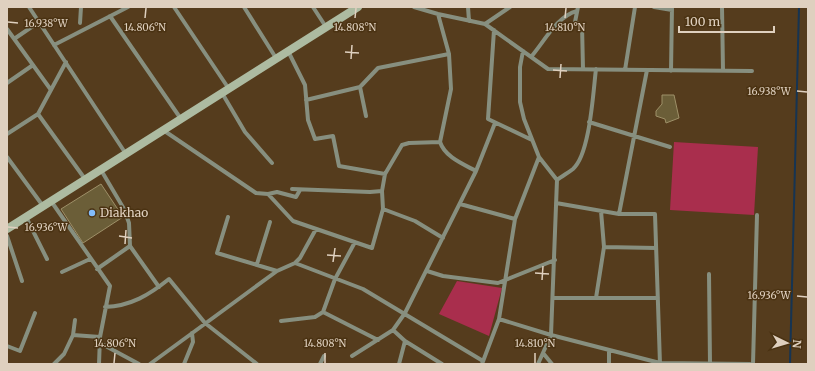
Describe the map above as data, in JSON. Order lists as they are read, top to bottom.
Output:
{
  "places": ["Diakhao"],
  "scale_bar": "100 m",
  "north": "right",
  "coordinates": [
    "16.938°W",
    "14.806°N",
    "14.808°N",
    "14.810°N",
    "16.936°W"
  ]
}
